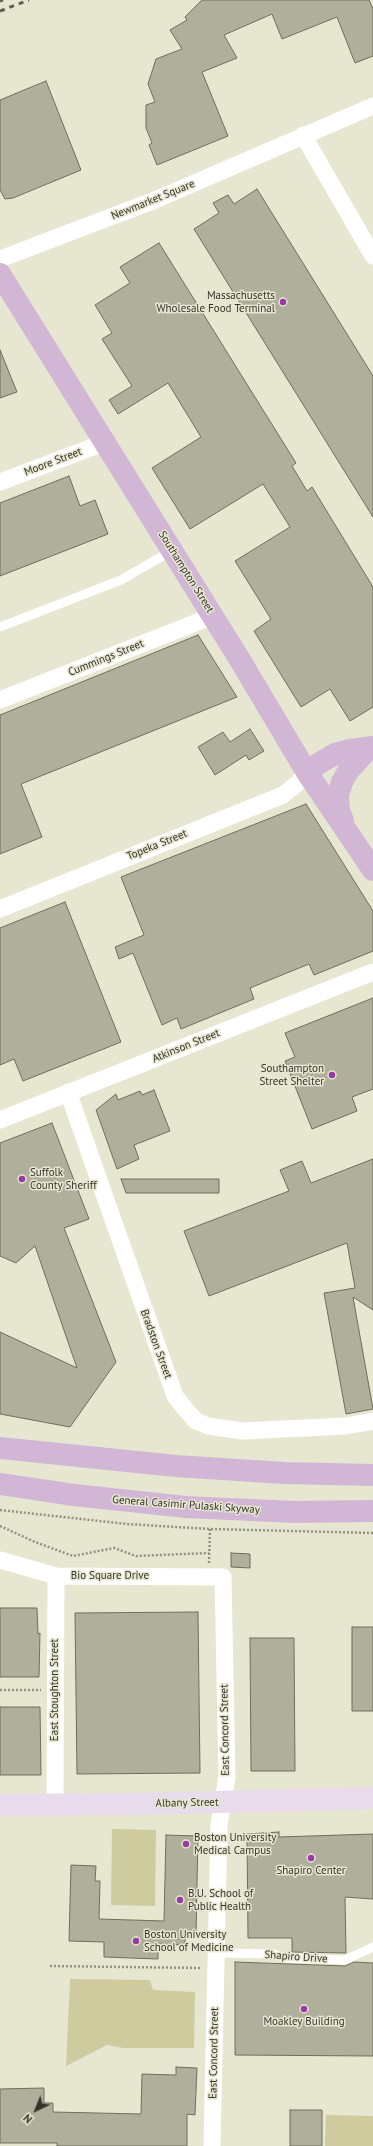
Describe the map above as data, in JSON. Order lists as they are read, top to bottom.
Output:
{
  "streets": {
    "main road": ["Southampton Street", "General Casimir Pulaski Skyway", "Albany Street"],
    "street": [
      "Newmarket Square",
      "Moore Street",
      "Cummings Street",
      "Topeka Street",
      "Atkinson Street",
      "Bradston Street",
      "Bio Square Drive",
      "East Stoughton Street",
      "East Concord Street"
    ],
    "lane": ["Shapiro Drive"]
  },
  "crossings": [
    ["Moore Street", "Southampton Street"],
    ["Southampton Street", "Cummings Street"],
    ["Southampton Street", "Topeka Street"],
    ["Atkinson Street", "Bradston Street"],
    ["Bio Square Drive", "East Stoughton Street"],
    ["Bio Square Drive", "East Concord Street"],
    ["East Stoughton Street", "Albany Street"],
    ["East Concord Street", "Albany Street"],
    ["East Concord Street", "Shapiro Drive"]
  ],
  "places": [
    "Massachusetts Wholesale Food Terminal",
    "Southampton Street Shelter",
    "Suffolk County Sheriff",
    "Boston University Medical Campus",
    "Shapiro Center",
    "B.U. School of Public Health",
    "Boston University School of Medicine",
    "Moakley Building"
  ],
  "north": "bottom left"
}
